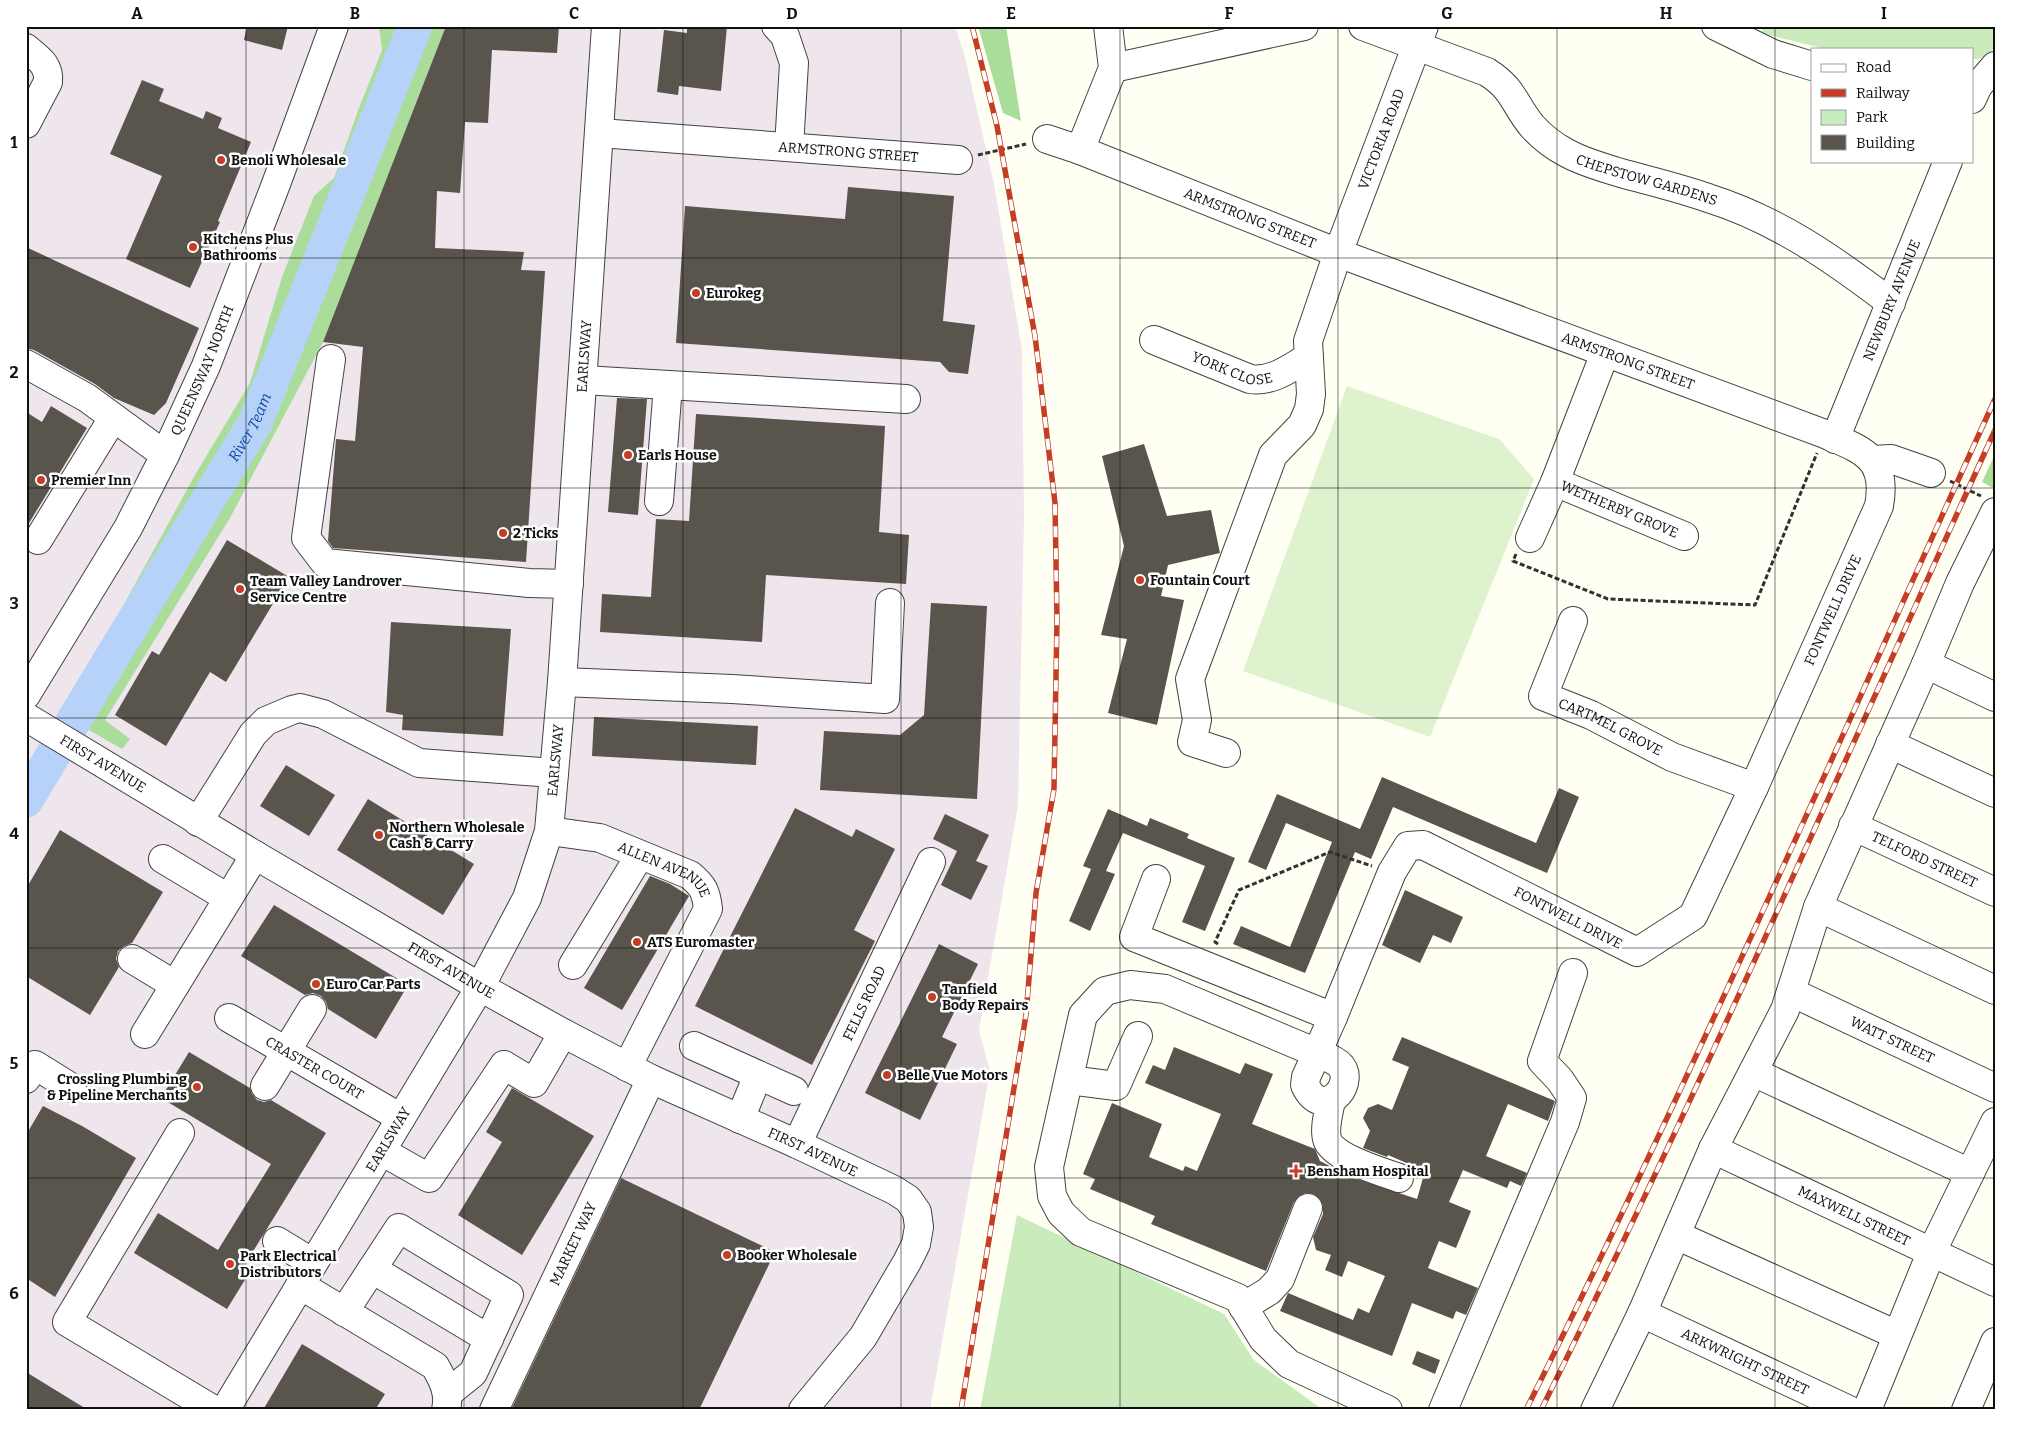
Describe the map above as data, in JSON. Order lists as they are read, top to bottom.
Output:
{
  "streets": {
    "street": [
      "VICTORIA ROAD",
      "ARMSTRONG STREET",
      "CHEPSTOW GARDENS",
      "NEWBURY AVENUE",
      "EARLSWAY",
      "YORK CLOSE",
      "QUEENSWAY NORTH",
      "WETHERBY GROVE",
      "FONTWELL DRIVE",
      "CARTMEL GROVE",
      "FIRST AVENUE",
      "TELFORD STREET",
      "ALLEN AVENUE",
      "FELLS ROAD",
      "WATT STREET",
      "CRASTER COURT",
      "MAXWELL STREET",
      "MARKET WAY",
      "ARKWRIGHT STREET"
    ]
  },
  "crossings": [
    ["VICTORIA ROAD", "ARMSTRONG STREET"],
    ["VICTORIA ROAD", "CHEPSTOW GARDENS"],
    ["VICTORIA ROAD", "YORK CLOSE"],
    ["ARMSTRONG STREET", "NEWBURY AVENUE"],
    ["ARMSTRONG STREET", "EARLSWAY"],
    ["ARMSTRONG STREET", "WETHERBY GROVE"],
    ["ARMSTRONG STREET", "FONTWELL DRIVE"],
    ["CHEPSTOW GARDENS", "NEWBURY AVENUE"],
    ["EARLSWAY", "FIRST AVENUE"],
    ["EARLSWAY", "ALLEN AVENUE"],
    ["EARLSWAY", "CRASTER COURT"],
    ["FONTWELL DRIVE", "CARTMEL GROVE"],
    ["FIRST AVENUE", "ALLEN AVENUE"],
    ["FIRST AVENUE", "FELLS ROAD"],
    ["FIRST AVENUE", "MARKET WAY"]
  ],
  "water": ["River Team"],
  "places": {
    "other": [
      "Benoli Wholesale",
      "Kitchens Plus Bathrooms",
      "Eurokeg",
      "Earls House",
      "Premier Inn",
      "2 Ticks",
      "Fountain Court",
      "Team Valley Landrover Service Centre",
      "Northern Wholesale Cash & Carry",
      "ATS Euromaster",
      "Euro Car Parts",
      "Tanfield Body Repairs",
      "Belle Vue Motors",
      "Crossling Plumbing & Pipeline Merchants",
      "Booker Wholesale",
      "Park Electrical Distributors"
    ],
    "health": ["Bensham Hospital"]
  },
  "legend": [
    "Road",
    "Railway",
    "Park",
    "Building"
  ],
  "grid": {
    "columns": [
      "A",
      "B",
      "C",
      "D",
      "E",
      "F",
      "G",
      "H",
      "I"
    ],
    "rows": [
      "1",
      "2",
      "3",
      "4",
      "5",
      "6"
    ]
  }
}
